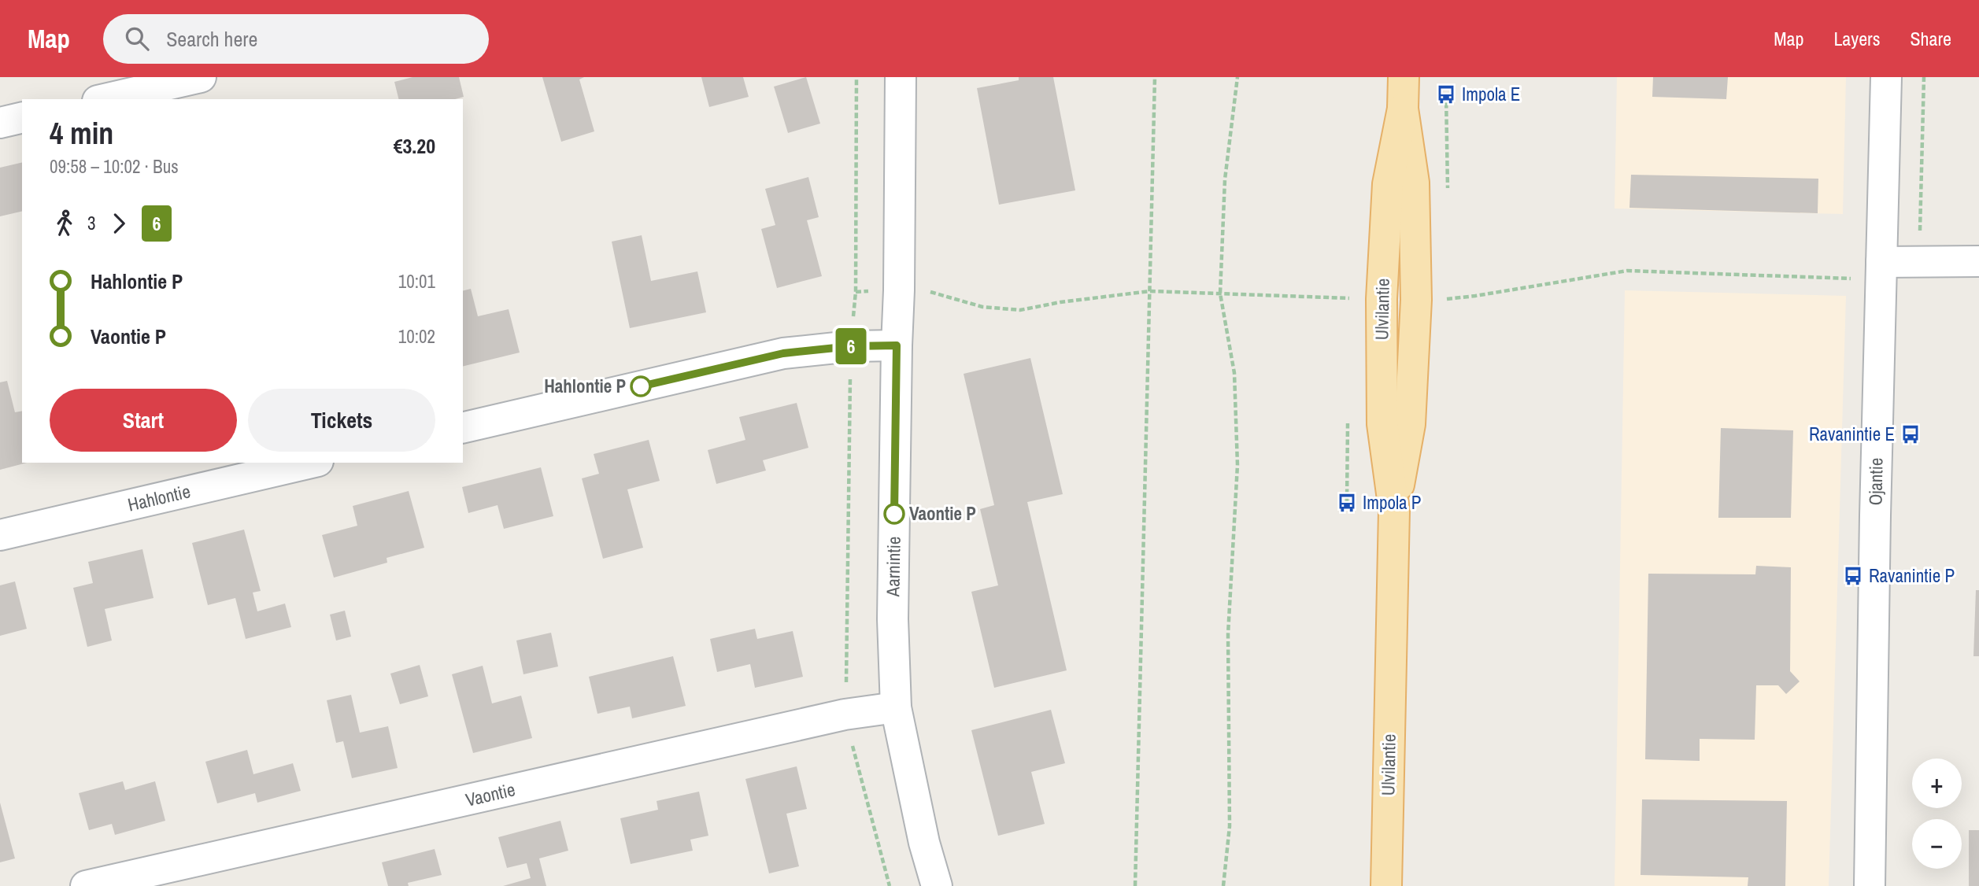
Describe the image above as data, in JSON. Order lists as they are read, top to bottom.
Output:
{
  "streets": {
    "main road": ["Ulvilantie"],
    "street": [
      "Ojantie",
      "Hahlontie",
      "Aarnintie",
      "Vaontie"
    ]
  },
  "crossings": [
    ["Aarnintie", "Vaontie"]
  ],
  "places": {
    "bus stop": [
      "Impola E",
      "Ravanintie E",
      "Impola P",
      "Ravanintie P"
    ],
    "other": ["Hahlontie P", "Vaontie P"]
  },
  "lines": ["bus line 6"],
  "page": {
    "header": "Map",
    "search": "Search here",
    "nav": ["Map", "Layers", "Share"],
    "on_map": "6",
    "heading": ["4 min", "09:58 – 10:02 · Bus", "€3.20"],
    "legs": ["3", "6"],
    "list": [
      {
        "name": "Hahlontie P",
        "value": "10:01"
      },
      {
        "name": "Vaontie P",
        "value": "10:02"
      }
    ],
    "buttons": ["Start", "Tickets"],
    "map_buttons": ["+", "−"]
  }
}
